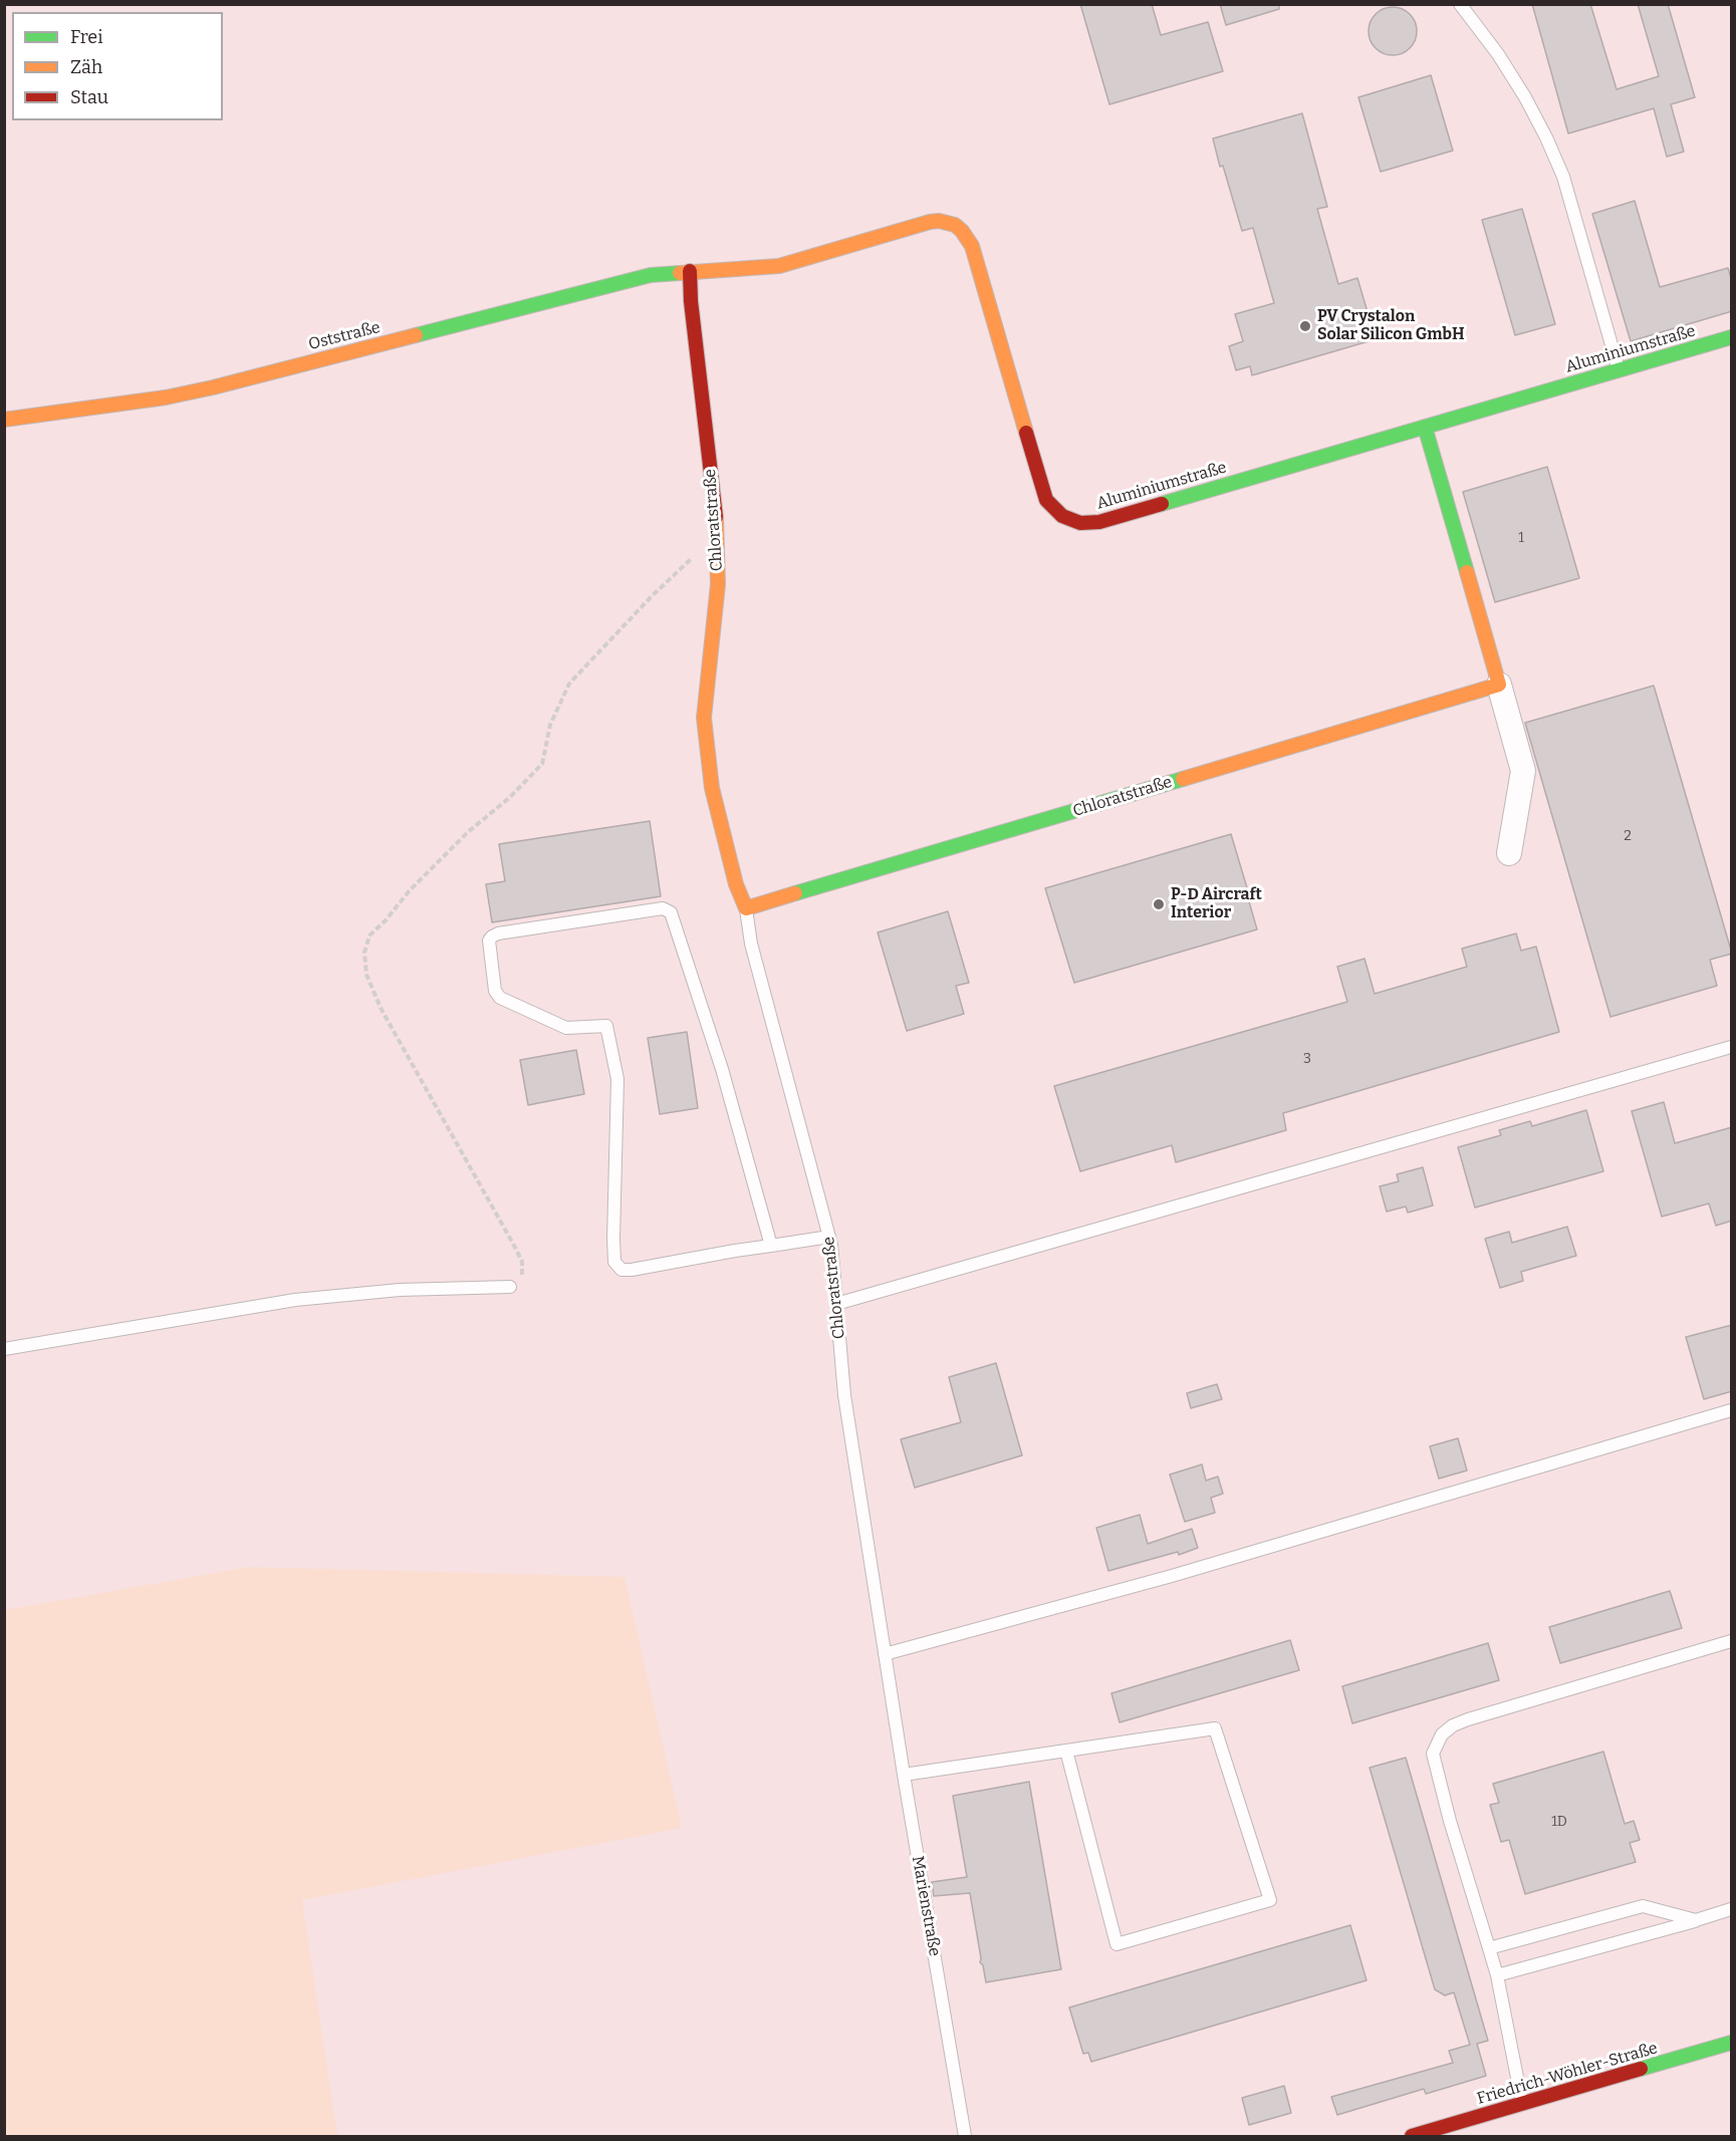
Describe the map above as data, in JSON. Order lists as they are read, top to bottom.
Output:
{
  "streets": {
    "street": [
      "Oststraße",
      "Aluminiumstraße",
      "Chloratstraße",
      "Friedrich-Wöhler-Straße"
    ],
    "lane": ["Marienstraße"]
  },
  "crossings": [
    ["Oststraße", "Aluminiumstraße"],
    ["Oststraße", "Chloratstraße"],
    ["Aluminiumstraße", "Chloratstraße"],
    ["Chloratstraße", "Marienstraße"]
  ],
  "places": ["PV Crystalon Solar Silicon GmbH", "P-D Aircraft Interior"],
  "house_numbers": [
    "1",
    "2",
    "3",
    "1D"
  ],
  "legend": ["Frei", "Zäh", "Stau"]
}
